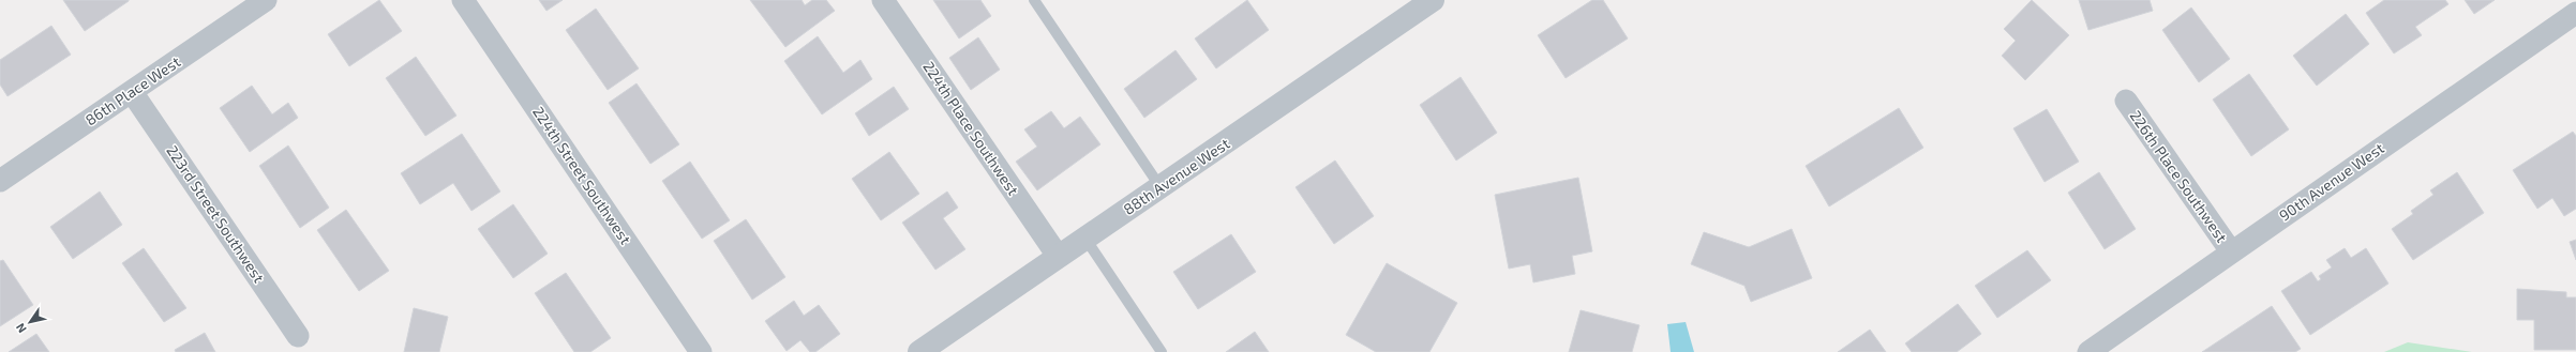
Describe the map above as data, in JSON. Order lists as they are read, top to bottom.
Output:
{
  "streets": {
    "street": [
      "86th Place West",
      "224th Place Southwest",
      "224th Street Southwest",
      "88th Avenue West",
      "226th Place Southwest",
      "90th Avenue West",
      "223rd Street Southwest"
    ]
  },
  "crossings": [
    ["86th Place West", "223rd Street Southwest"],
    ["224th Place Southwest", "88th Avenue West"],
    ["226th Place Southwest", "90th Avenue West"]
  ],
  "north": "bottom left"
}
